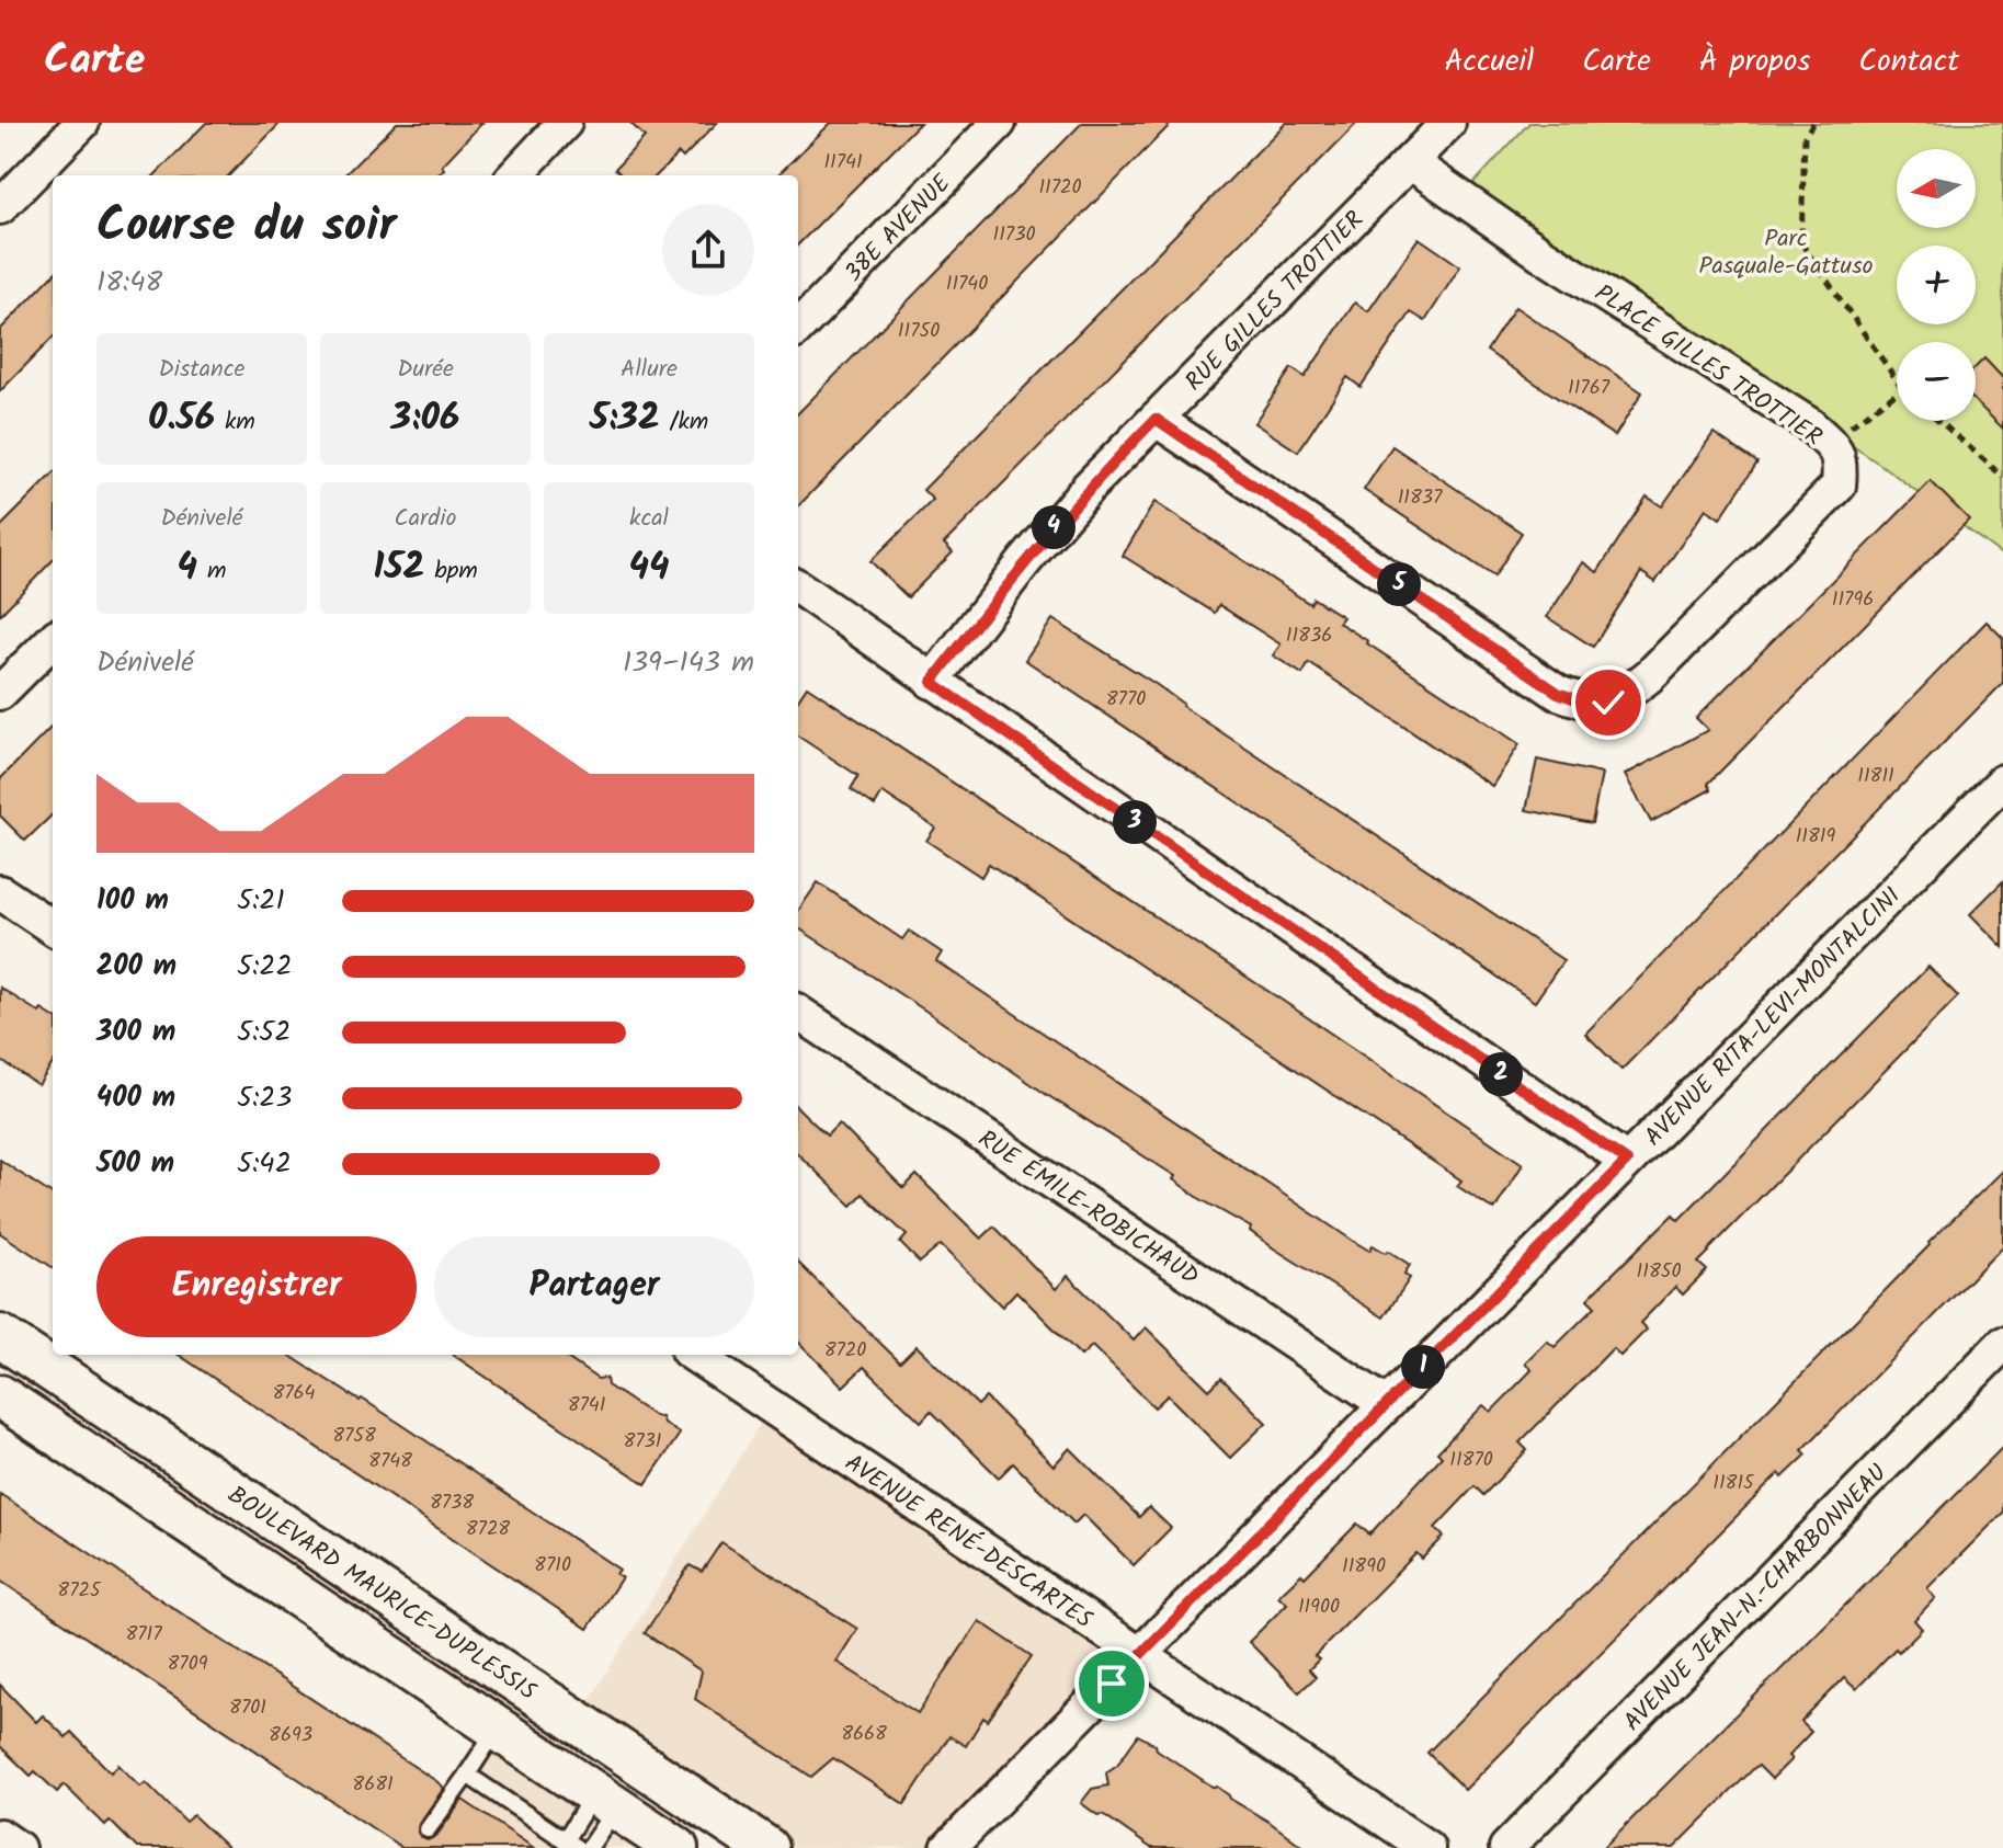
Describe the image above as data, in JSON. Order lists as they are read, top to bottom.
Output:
{
  "streets": {
    "street": [
      "38E AVENUE",
      "RUE GILLES TROTTIER",
      "PLACE GILLES TROTTIER",
      "AVENUE RITA-LEVI-MONTALCINI",
      "RUE ÉMILE-ROBICHAUD",
      "AVENUE RENÉ-DESCARTES",
      "BOULEVARD MAURICE-DUPLESSIS",
      "AVENUE JEAN-N.-CHARBONNEAU"
    ]
  },
  "crossings": [
    ["RUE GILLES TROTTIER", "PLACE GILLES TROTTIER"],
    ["AVENUE RITA-LEVI-MONTALCINI", "RUE ÉMILE-ROBICHAUD"],
    ["AVENUE RITA-LEVI-MONTALCINI", "AVENUE RENÉ-DESCARTES"]
  ],
  "parks": ["Parc Pasquale-Gattuso"],
  "house_numbers": [
    "11741",
    "11720",
    "11730",
    "11740",
    "11750",
    "11767",
    "11837",
    "11796",
    "11836",
    "8770",
    "11811",
    "11819",
    "11850",
    "8720",
    "8764",
    "8741",
    "8758",
    "8731",
    "11870",
    "8748",
    "11815",
    "8738",
    "8728",
    "8710",
    "11890",
    "8725",
    "11900",
    "8717",
    "8709",
    "8701",
    "8668",
    "8693",
    "8681"
  ],
  "north": "left",
  "page": {
    "header": "Carte",
    "nav": [
      "Accueil",
      "Carte",
      "À propos",
      "Contact"
    ],
    "map_buttons": ["+", "−"],
    "heading": ["Course du soir", "18:48"],
    "stats": [
      ["Distance", "0.56 km"],
      ["Durée", "3:06"],
      ["Allure", "5:32 /km"],
      ["Dénivelé", "4 m"],
      ["Cardio", "152 bpm"],
      ["kcal", "44"]
    ],
    "pins": [
      "4",
      "5",
      "3",
      "2",
      "1"
    ],
    "chart": ["Dénivelé", "139–143 m"],
    "list": [
      {
        "name": "100 m",
        "note": "5:21"
      },
      {
        "name": "200 m",
        "note": "5:22"
      },
      {
        "name": "300 m",
        "note": "5:52"
      },
      {
        "name": "400 m",
        "note": "5:23"
      },
      {
        "name": "500 m",
        "note": "5:42"
      }
    ],
    "buttons": ["Enregistrer", "Partager"]
  }
}
